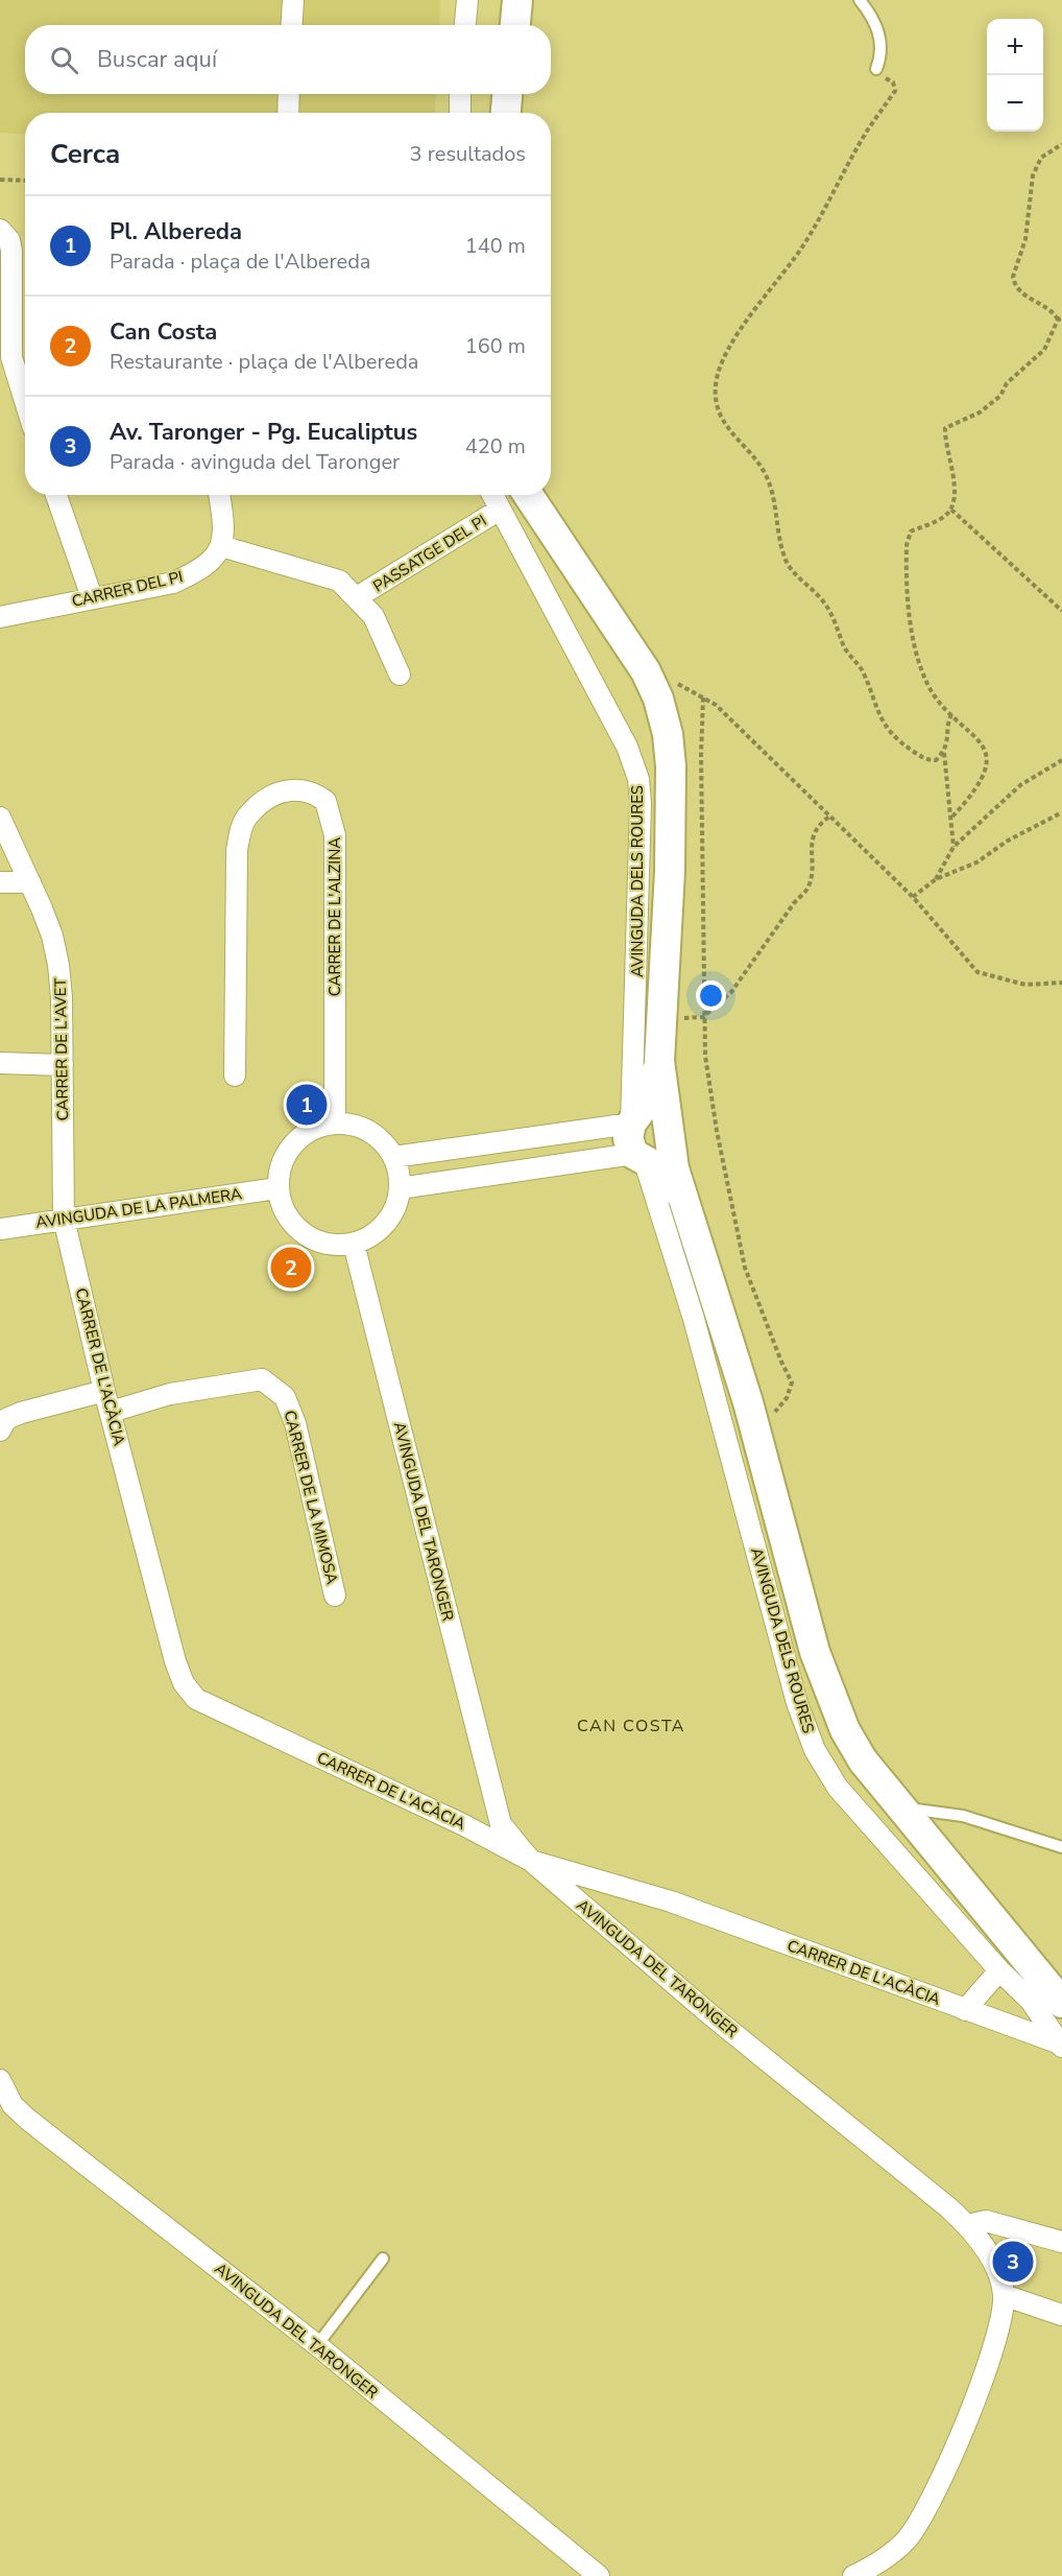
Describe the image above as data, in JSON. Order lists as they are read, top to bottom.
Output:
{
  "streets": {
    "street": [
      "PASSATGE DEL PI",
      "CARRER DEL PI",
      "AVINGUDA DELS ROURES",
      "CARRER DE L'ALZINA",
      "CARRER DE L'AVET",
      "AVINGUDA DE LA PALMERA",
      "CARRER DE L'ACÀCIA",
      "CARRER DE LA MIMOSA",
      "AVINGUDA DEL TARONGER"
    ]
  },
  "crossings": [
    ["PASSATGE DEL PI", "CARRER DEL PI"],
    ["PASSATGE DEL PI", "AVINGUDA DELS ROURES"],
    ["AVINGUDA DELS ROURES", "CARRER DE L'ACÀCIA"],
    ["CARRER DE L'ALZINA", "AVINGUDA DE LA PALMERA"],
    ["CARRER DE L'ALZINA", "AVINGUDA DEL TARONGER"],
    ["CARRER DE L'AVET", "AVINGUDA DE LA PALMERA"],
    ["CARRER DE L'AVET", "CARRER DE L'ACÀCIA"],
    ["AVINGUDA DE LA PALMERA", "CARRER DE L'ACÀCIA"],
    ["AVINGUDA DE LA PALMERA", "AVINGUDA DEL TARONGER"],
    ["CARRER DE L'ACÀCIA", "CARRER DE LA MIMOSA"],
    ["CARRER DE L'ACÀCIA", "AVINGUDA DEL TARONGER"]
  ],
  "districts": ["CAN COSTA"],
  "page": {
    "map_buttons": ["+", "−"],
    "search": "Buscar aquí",
    "heading": ["Cerca", "3 resultados"],
    "list": [
      {
        "mark": "1",
        "name": "Pl. Albereda",
        "note": "Parada · plaça de l'Albereda",
        "value": "140 m"
      },
      {
        "mark": "2",
        "name": "Can Costa",
        "note": "Restaurante · plaça de l'Albereda",
        "value": "160 m"
      },
      {
        "mark": "3",
        "name": "Av. Taronger - Pg. Eucaliptus",
        "note": "Parada · avinguda del Taronger",
        "value": "420 m"
      }
    ],
    "pins": ["1", "2", "3"]
  }
}
